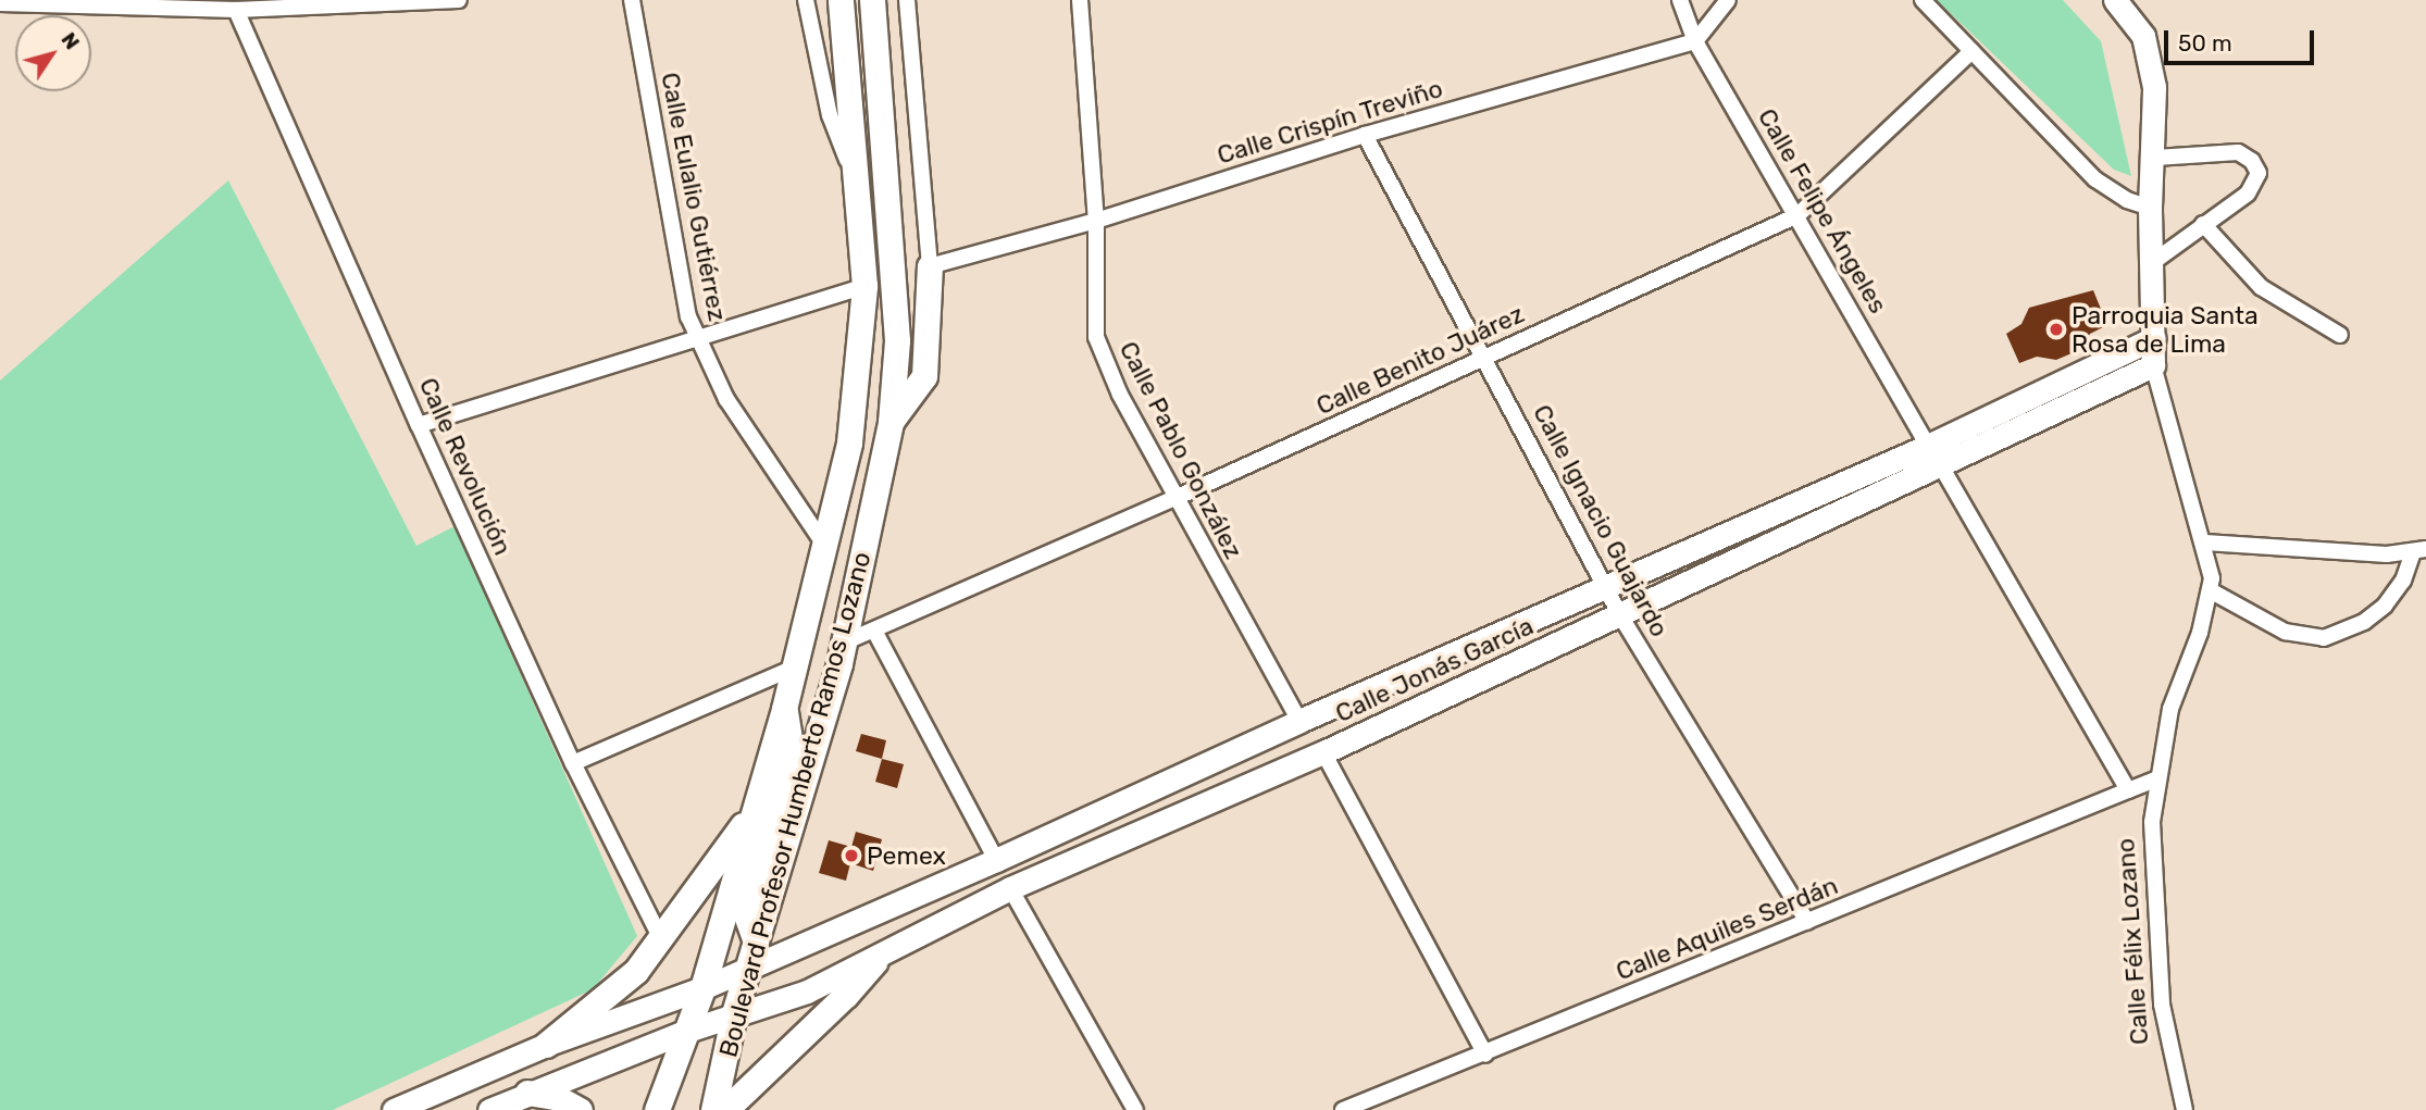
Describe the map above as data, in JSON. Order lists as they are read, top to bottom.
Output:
{
  "streets": {
    "main road": ["Boulevard Profesor Humberto Ramos Lozano"],
    "street": [
      "Calle Crispín Treviño",
      "Calle Eulalio Gutiérrez",
      "Calle Felipe Ángeles",
      "Calle Benito Juárez",
      "Calle Pablo González",
      "Calle Revolución",
      "Calle Ignacio Guajardo",
      "Calle Jonás García",
      "Calle Aquiles Serdán",
      "Calle Félix Lozano"
    ]
  },
  "crossings": [
    ["Calle Crispín Treviño", "Calle Felipe Ángeles"],
    ["Calle Crispín Treviño", "Calle Pablo González"],
    ["Calle Crispín Treviño", "Calle Ignacio Guajardo"],
    ["Calle Eulalio Gutiérrez", "Boulevard Profesor Humberto Ramos Lozano"],
    ["Calle Felipe Ángeles", "Calle Benito Juárez"],
    ["Calle Felipe Ángeles", "Calle Jonás García"],
    ["Calle Felipe Ángeles", "Calle Aquiles Serdán"],
    ["Calle Benito Juárez", "Calle Pablo González"],
    ["Calle Benito Juárez", "Calle Ignacio Guajardo"],
    ["Calle Benito Juárez", "Boulevard Profesor Humberto Ramos Lozano"],
    ["Calle Pablo González", "Calle Jonás García"],
    ["Calle Ignacio Guajardo", "Calle Jonás García"],
    ["Calle Ignacio Guajardo", "Calle Aquiles Serdán"],
    ["Calle Jonás García", "Boulevard Profesor Humberto Ramos Lozano"],
    ["Calle Jonás García", "Calle Félix Lozano"]
  ],
  "places": ["Parroquia Santa Rosa de Lima", "Pemex"],
  "scale_bar": "50 m",
  "north": "top right"
}
